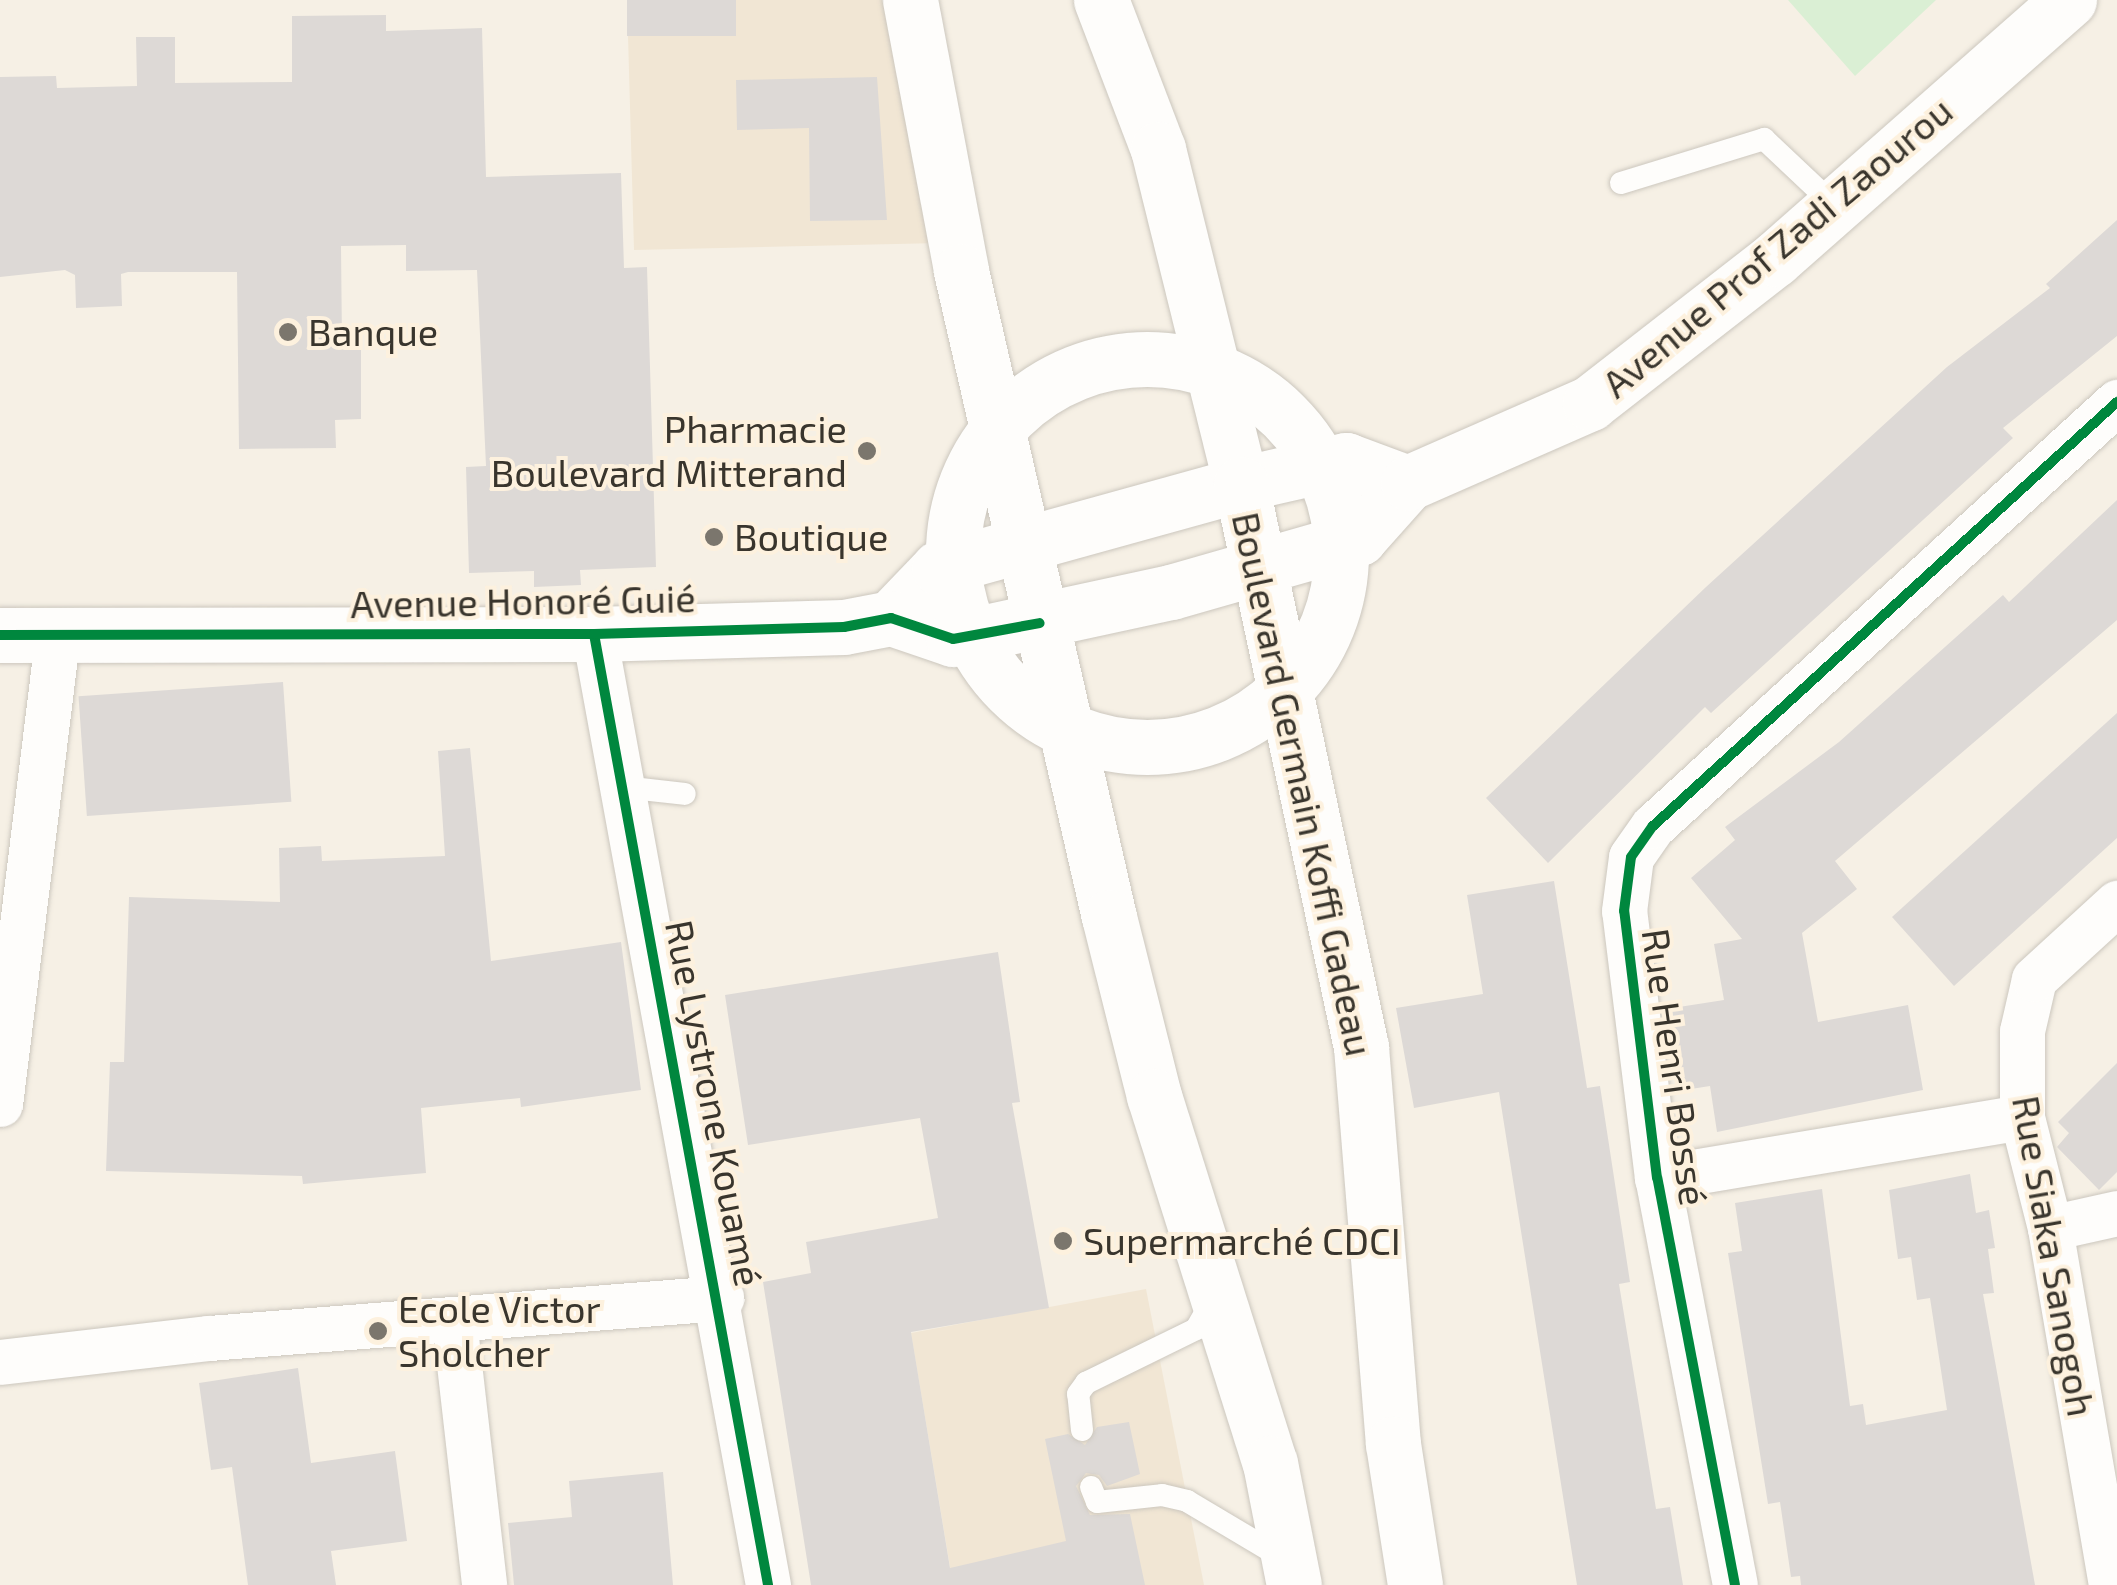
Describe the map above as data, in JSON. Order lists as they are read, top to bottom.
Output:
{
  "streets": {
    "main road": ["Avenue Prof Zadi Zaourou", "Avenue Honoré Guié", "Boulevard Germain Koffi Gadeau"],
    "street": ["Rue Henri Bossé", "Rue Lystrone Kouamé", "Rue Siaka Sanogoh"]
  },
  "crossings": [
    ["Avenue Honoré Guié", "Boulevard Germain Koffi Gadeau"],
    ["Avenue Honoré Guié", "Rue Lystrone Kouamé"]
  ],
  "places": [
    "Banque",
    "Pharmacie Boulevard Mitterand",
    "Boutique",
    "Supermarché CDCI",
    "Ecole Victor Sholcher"
  ]
}
